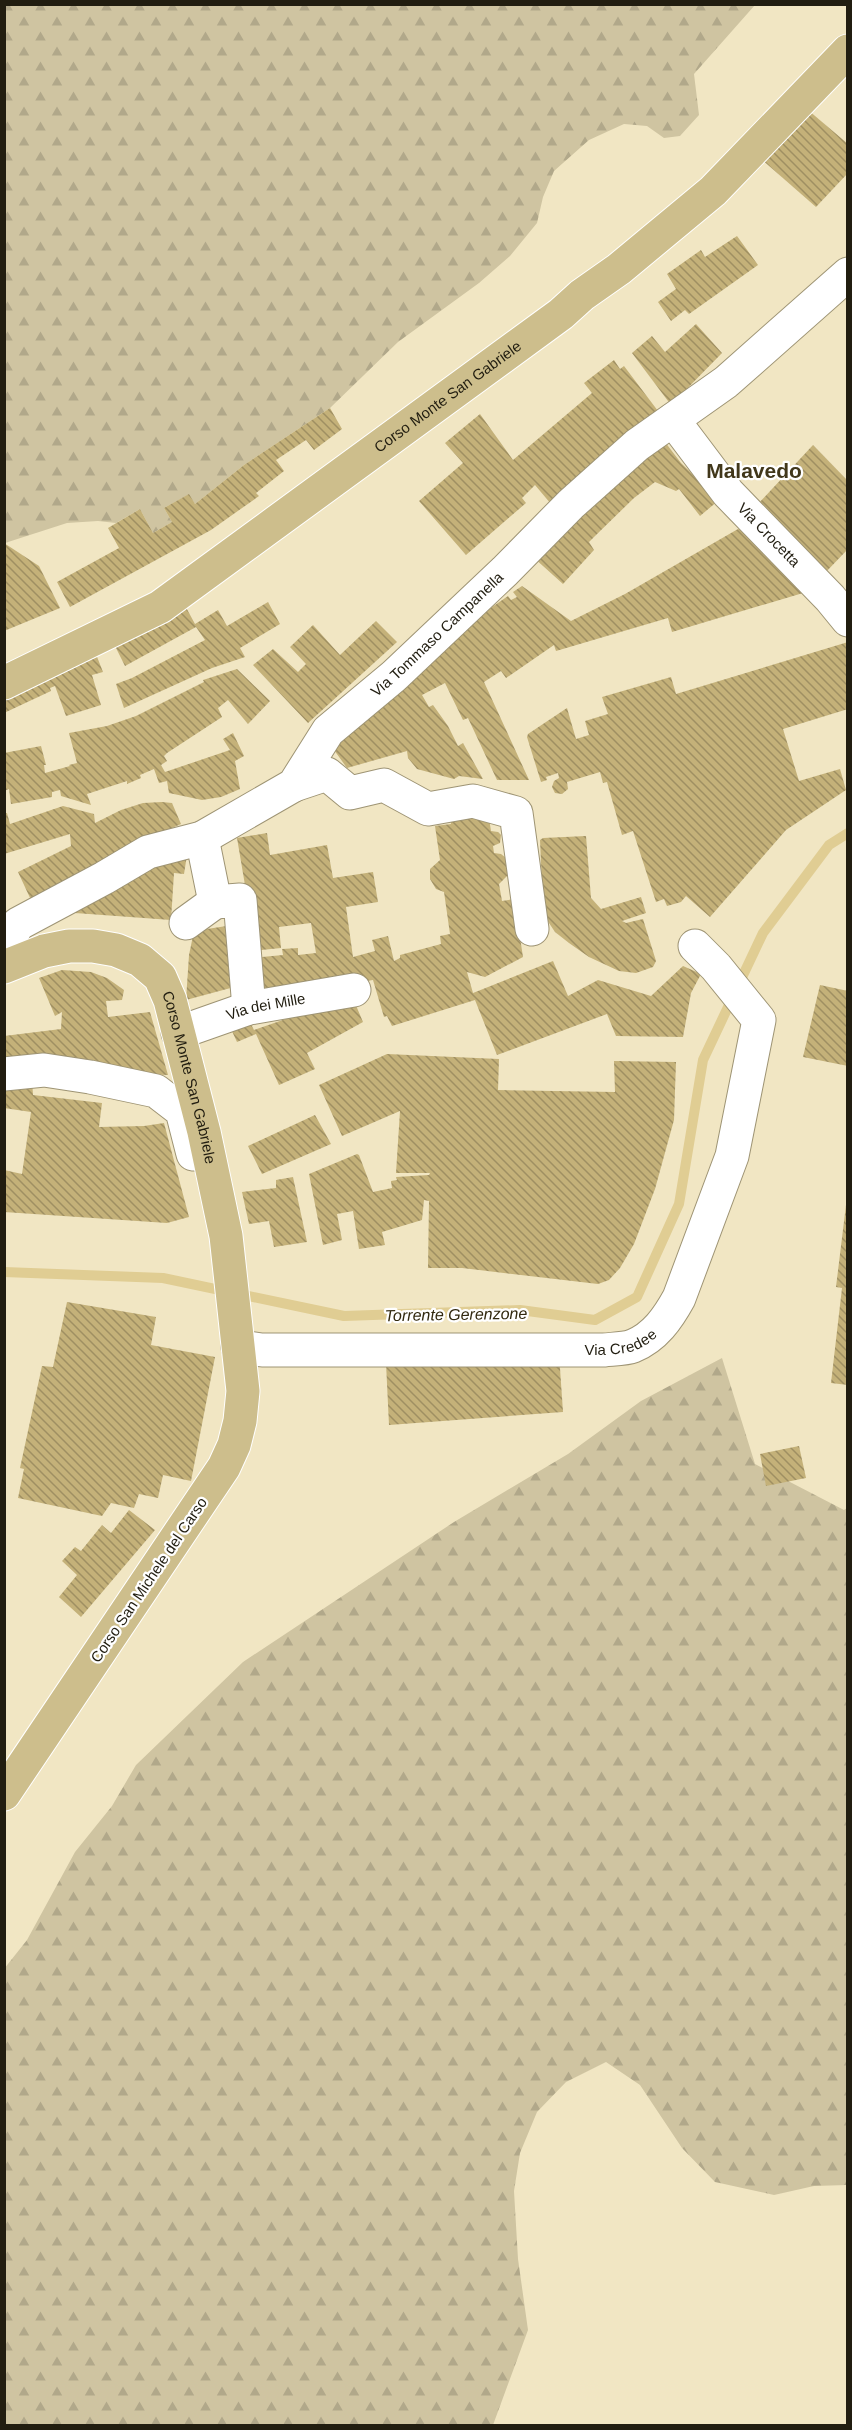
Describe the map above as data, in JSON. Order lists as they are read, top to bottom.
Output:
{
  "streets": {
    "main road": ["Corso Monte San Gabriele", "Corso San Michele del Carso"],
    "street": [
      "Via Crocetta",
      "Via Tommaso Campanella",
      "Via dei Mille",
      "Via Credee"
    ]
  },
  "crossings": [
    ["Corso Monte San Gabriele", "Via dei Mille"],
    ["Corso Monte San Gabriele", "Via Credee"],
    ["Corso Monte San Gabriele", "Corso San Michele del Carso"],
    ["Via Crocetta", "Via Tommaso Campanella"],
    ["Via Credee", "Corso San Michele del Carso"]
  ],
  "districts": ["Malavedo"],
  "water": ["Torrente Gerenzone"]
}
